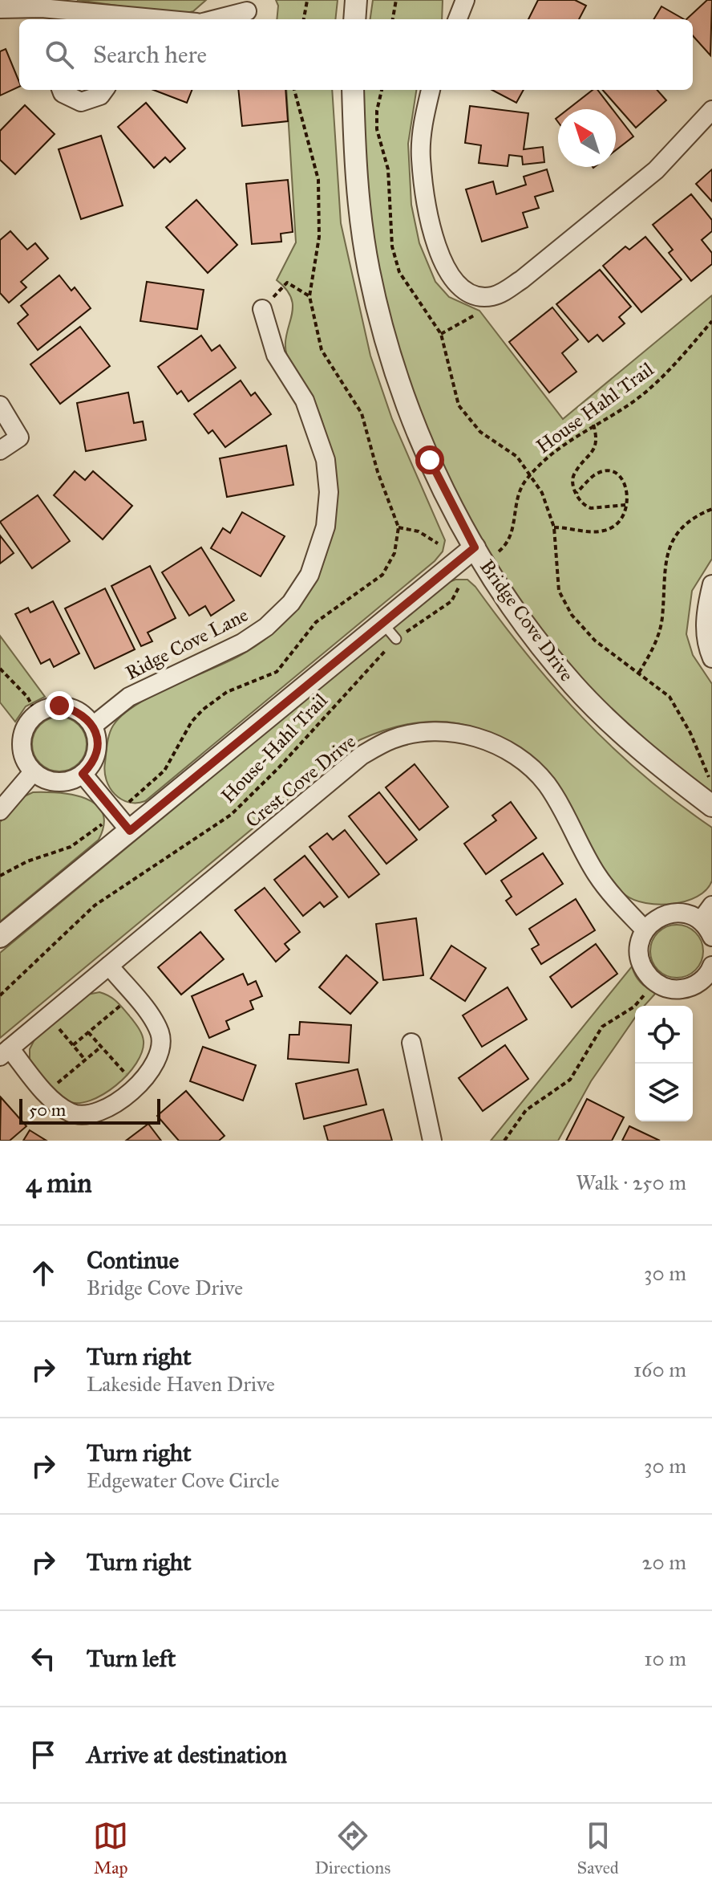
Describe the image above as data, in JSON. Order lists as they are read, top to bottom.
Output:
{
  "streets": {
    "street": ["Bridge Cove Drive", "Ridge Cove Lane", "Crest Cove Drive"],
    "path": ["House Hahl Trail", "House-Hahl Trail"]
  },
  "crossings": [
    ["House Hahl Trail", "Bridge Cove Drive"]
  ],
  "scale_bar": "50 m",
  "north": "top left",
  "page": {
    "search": "Search here",
    "scale": "50 m",
    "heading": ["4 min", "Walk · 250 m"],
    "list": [
      ["Continue", "Bridge Cove Drive", "30 m"],
      ["Turn right", "Lakeside Haven Drive", "160 m"],
      ["Turn right", "Edgewater Cove Circle", "30 m"],
      ["Turn right", "20 m"],
      ["Turn left", "10 m"],
      "Arrive at destination"
    ],
    "nav": ["Map", "Directions", "Saved"]
  }
}
